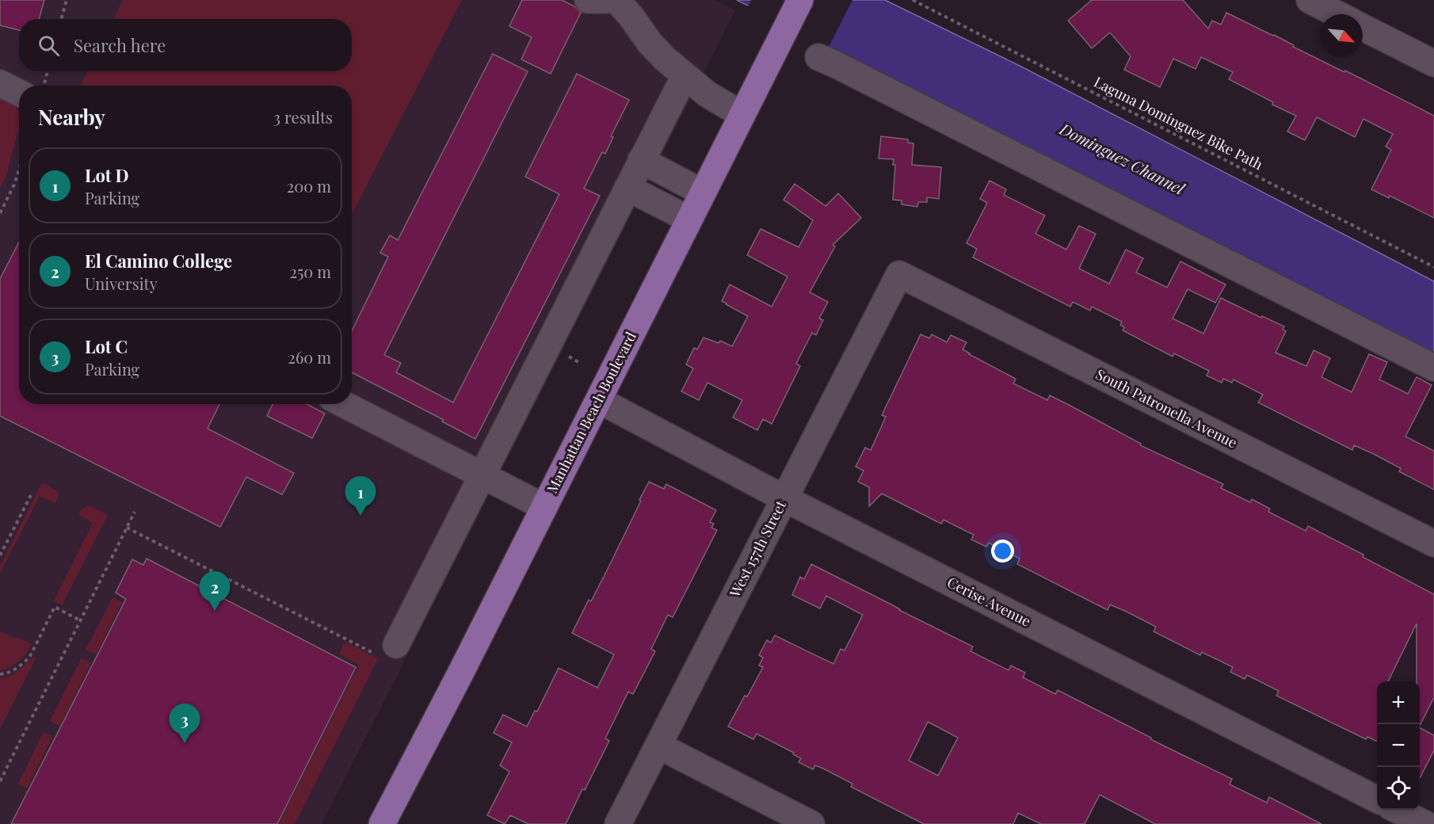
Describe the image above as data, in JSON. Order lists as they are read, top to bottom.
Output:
{
  "streets": {
    "main road": ["Manhattan Beach Boulevard"],
    "street": ["South Patronella Avenue", "West 157th Street", "Cerise Avenue"],
    "path": ["Laguna Dominguez Bike Path"]
  },
  "crossings": [
    ["South Patronella Avenue", "West 157th Street"],
    ["Manhattan Beach Boulevard", "Cerise Avenue"],
    ["West 157th Street", "Cerise Avenue"]
  ],
  "water": ["Dominguez Channel"],
  "north": "bottom right",
  "page": {
    "search": "Search here",
    "heading": ["Nearby", "3 results"],
    "list": [
      {
        "mark": "1",
        "name": "Lot D",
        "note": "Parking",
        "value": "200 m"
      },
      {
        "mark": "2",
        "name": "El Camino College",
        "note": "University",
        "value": "250 m"
      },
      {
        "mark": "3",
        "name": "Lot C",
        "note": "Parking",
        "value": "260 m"
      }
    ],
    "pins": ["1", "2", "3"],
    "map_buttons": ["+", "−"]
  }
}
